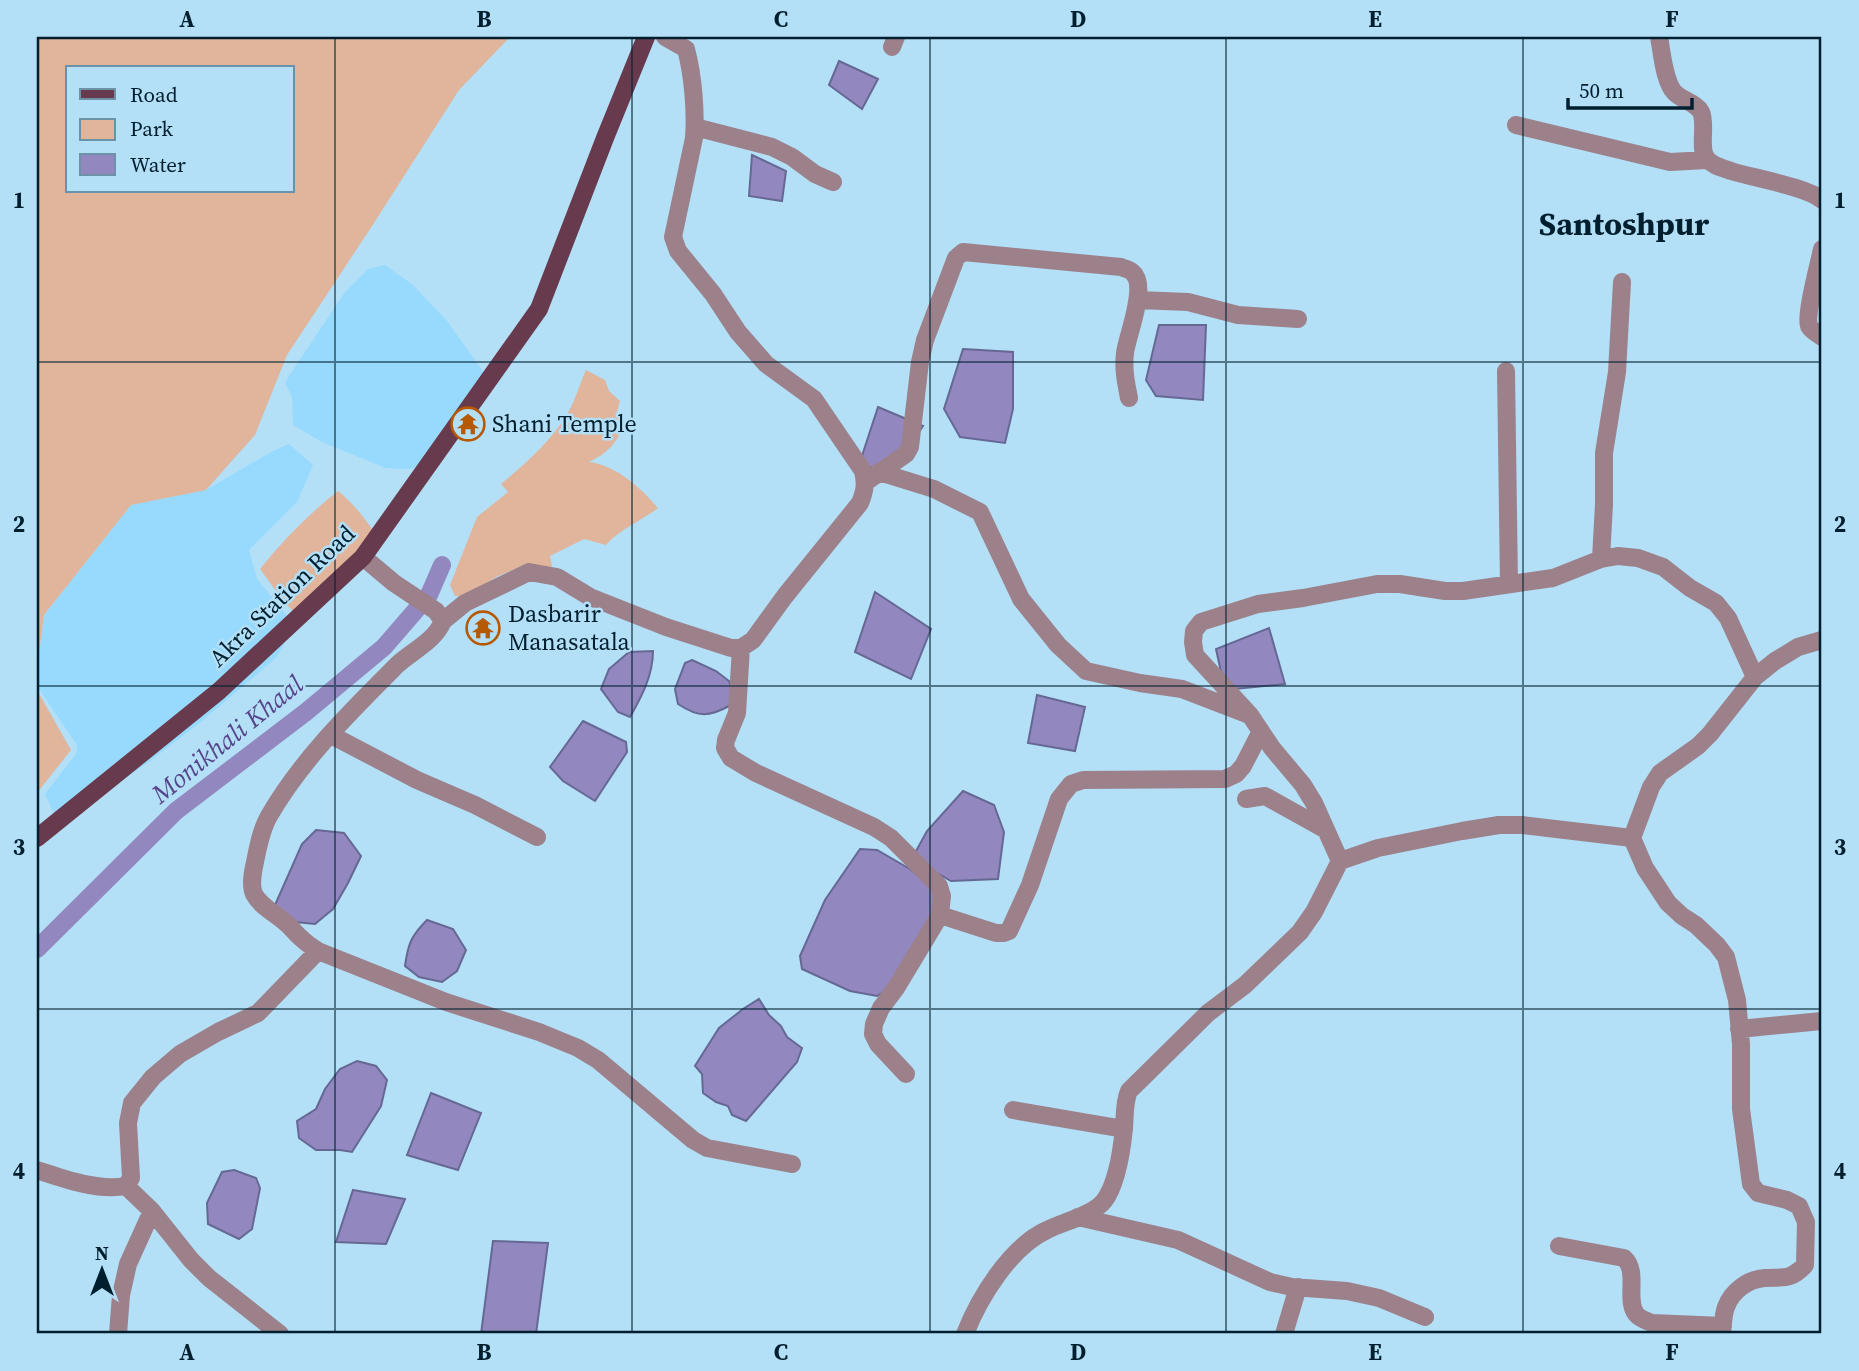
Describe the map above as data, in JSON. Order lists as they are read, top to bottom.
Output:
{
  "streets": {
    "main road": ["Akra Station Road"]
  },
  "districts": ["Santoshpur"],
  "water": ["Monikhali Khaal"],
  "places": {
    "temple": ["Shani Temple", "Dasbarir Manasatala"]
  },
  "legend": ["Road", "Park", "Water"],
  "scale_bar": "50 m",
  "north": "top",
  "grid": {
    "columns": [
      "A",
      "B",
      "C",
      "D",
      "E",
      "F"
    ],
    "rows": [
      "1",
      "2",
      "3",
      "4"
    ]
  }
}
